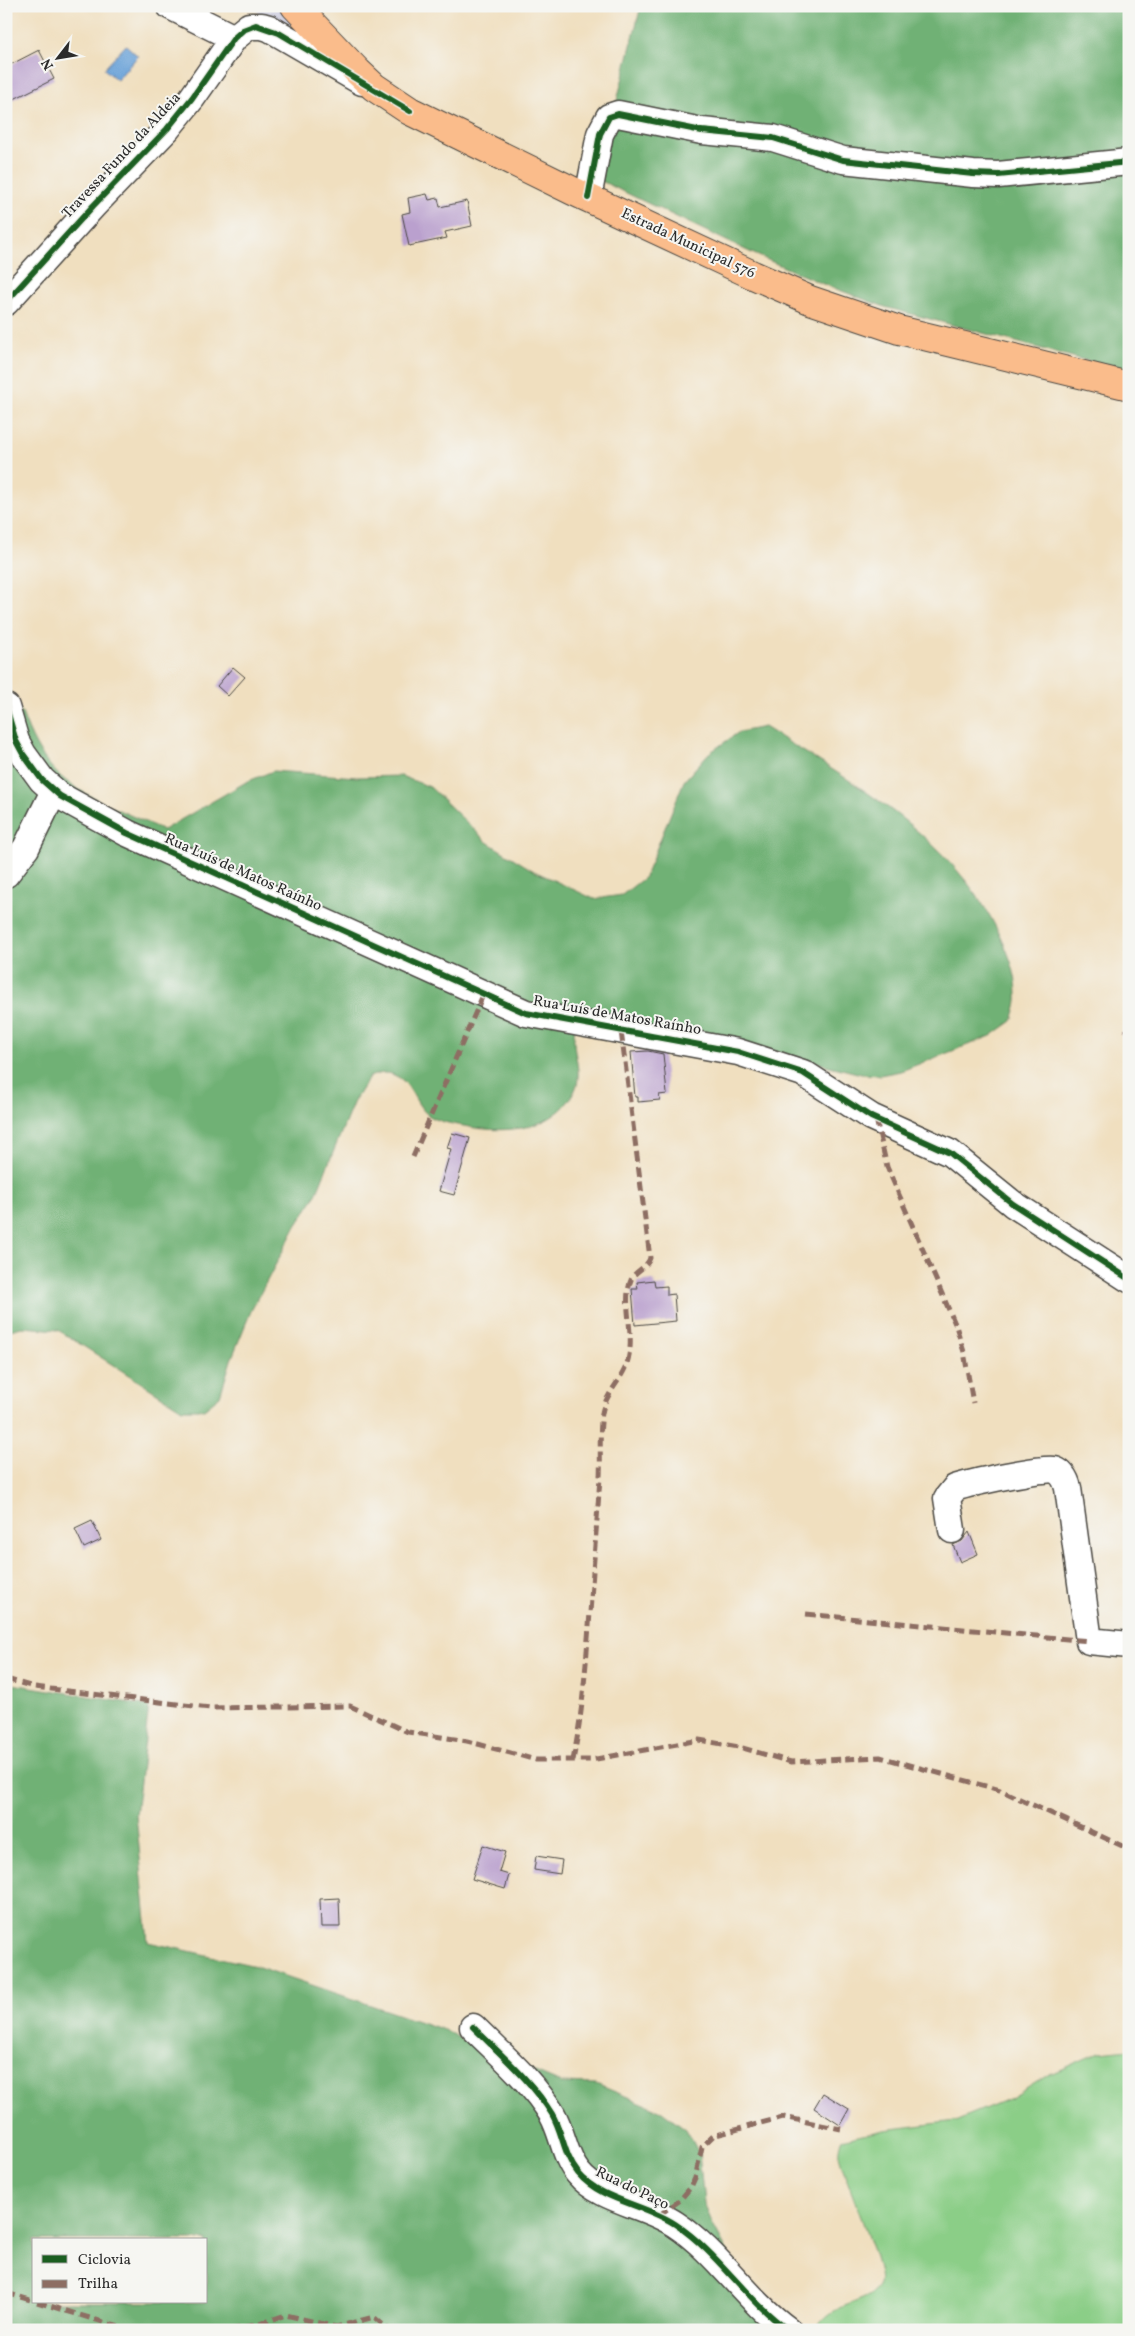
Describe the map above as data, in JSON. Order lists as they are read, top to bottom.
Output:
{
  "streets": {
    "main road": ["Estrada Municipal 576"],
    "street": ["Travessa Fundo da Aldeia", "Rua Luís de Matos Raínho", "Rua do Paço"]
  },
  "crossings": [
    ["Travessa Fundo da Aldeia", "Estrada Municipal 576"]
  ],
  "legend": ["Ciclovia", "Trilha"],
  "north": "bottom left"
}
